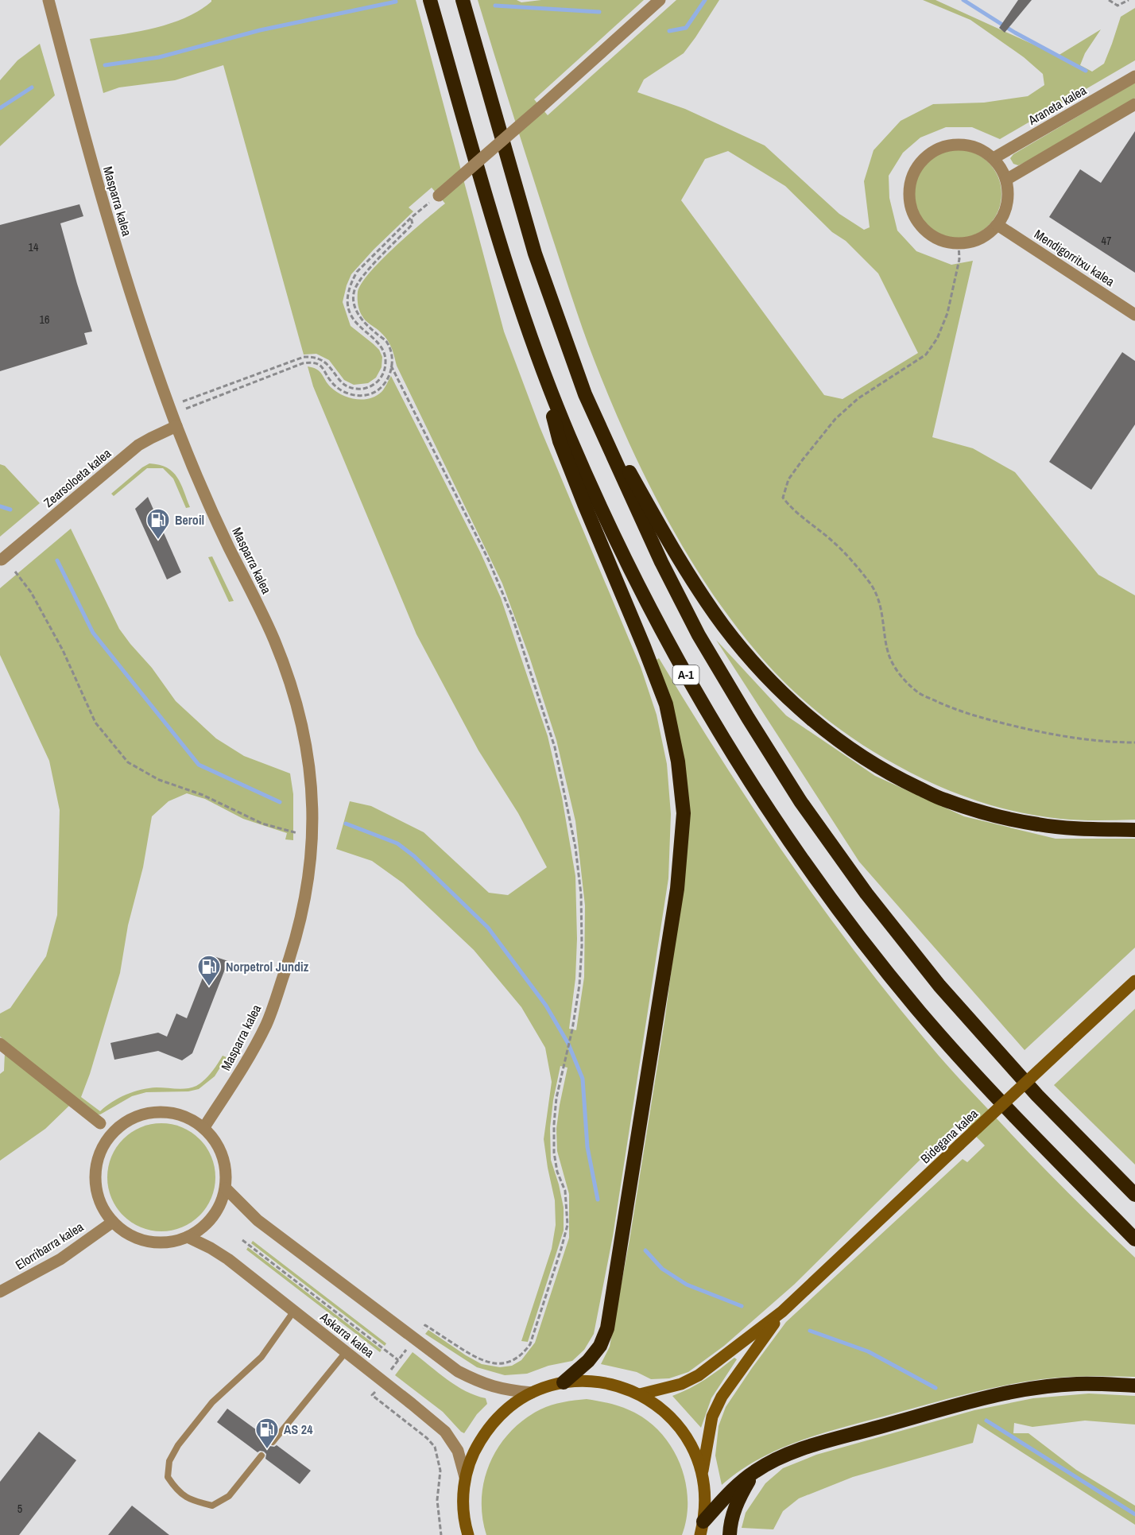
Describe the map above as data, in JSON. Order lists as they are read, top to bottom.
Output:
{
  "streets": {
    "highway": ["A-1"],
    "street": [
      "Araneta kalea",
      "Masparra kalea",
      "Mendigorritxu kalea",
      "Zearsoloeta kalea",
      "Bidegana kalea",
      "Elorribarra kalea",
      "Askarra kalea"
    ]
  },
  "crossings": [
    ["Araneta kalea", "Mendigorritxu kalea"],
    ["Masparra kalea", "Zearsoloeta kalea"],
    ["Masparra kalea", "Elorribarra kalea"],
    ["Masparra kalea", "Askarra kalea"],
    ["Elorribarra kalea", "Askarra kalea"]
  ],
  "places": {
    "fuel station": ["Beroil", "Norpetrol Jundiz", "AS 24"]
  },
  "house_numbers": [
    "47",
    "14",
    "16",
    "5"
  ]
}
